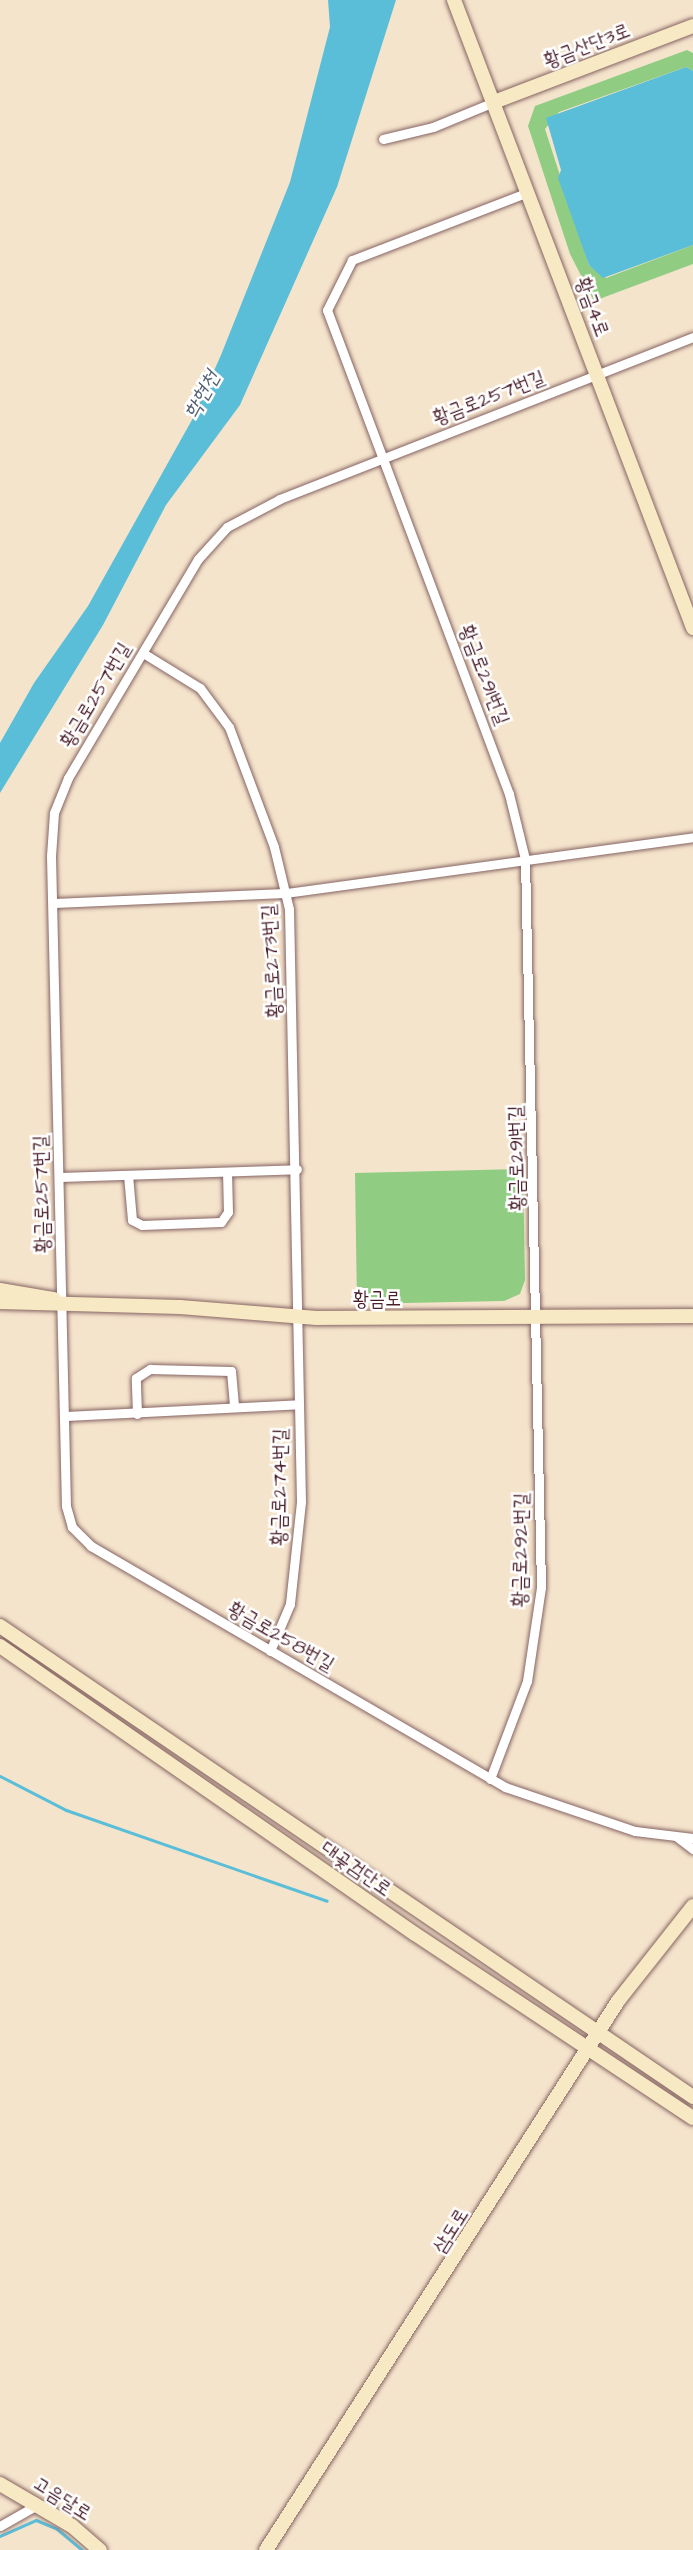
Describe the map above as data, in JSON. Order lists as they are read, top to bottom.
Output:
{
  "streets": {
    "street": [
      "황금산단3로",
      "황금4로",
      "황금로257번길",
      "황금로291번길",
      "황금로273번길",
      "황금로",
      "황금로274번길",
      "황금로292번길",
      "황금로258번길",
      "대곶검단로",
      "삼도로",
      "고음달로"
    ]
  },
  "crossings": [
    ["황금산단3로", "황금4로"],
    ["황금4로", "황금로257번길"],
    ["황금4로", "황금로291번길"],
    ["황금로257번길", "황금로291번길"],
    ["황금로257번길", "황금로273번길"],
    ["황금로257번길", "황금로"],
    ["황금로257번길", "황금로258번길"],
    ["황금로291번길", "황금로"],
    ["황금로291번길", "황금로292번길"],
    ["황금로273번길", "황금로"],
    ["황금로273번길", "황금로274번길"],
    ["황금로", "황금로274번길"],
    ["황금로", "황금로292번길"],
    ["황금로", "황금로258번길"],
    ["황금로274번길", "황금로258번길"],
    ["황금로292번길", "황금로258번길"],
    ["대곶검단로", "삼도로"]
  ],
  "water": ["학현천"]
}
